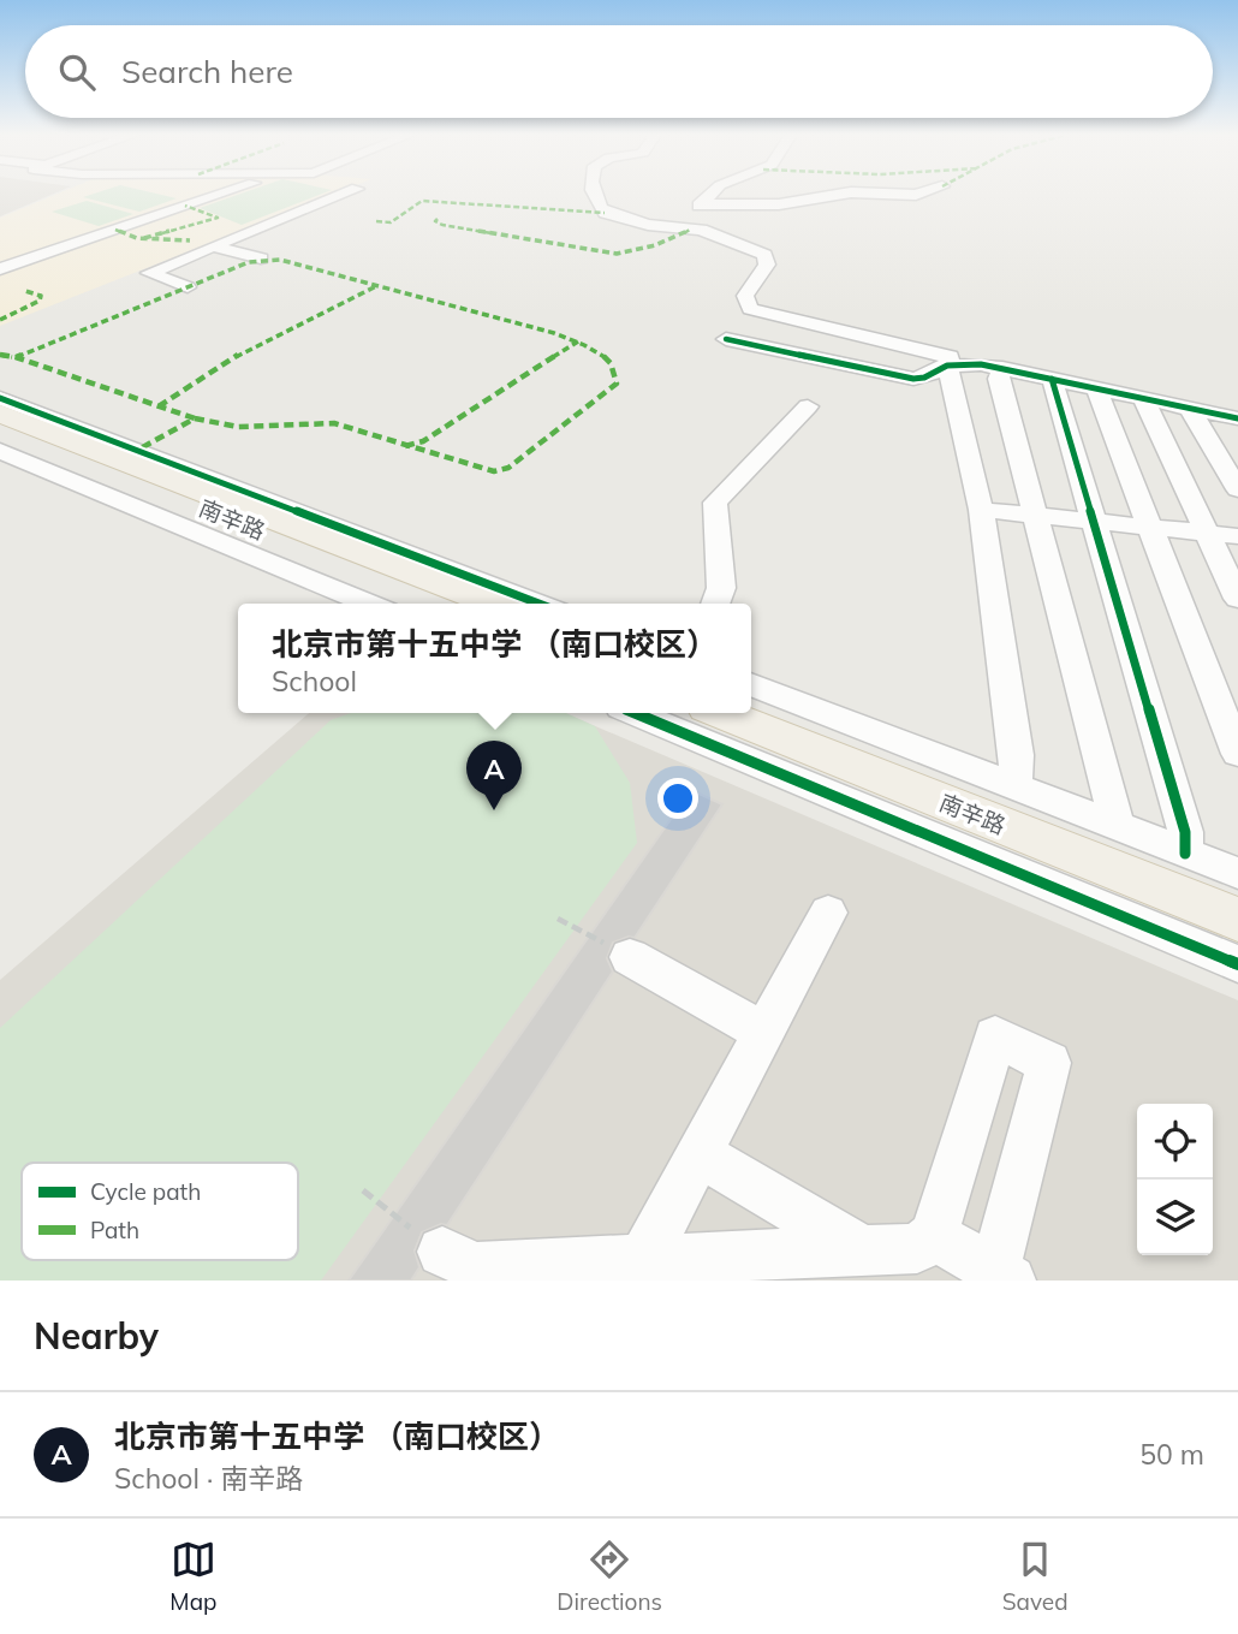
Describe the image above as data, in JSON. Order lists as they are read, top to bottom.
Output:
{
  "streets": {
    "main road": ["南辛路"]
  },
  "legend": ["Cycle path", "Path"],
  "page": {
    "search": "Search here",
    "popup": ["北京市第十五中学 （南口校区）", "School"],
    "pins": "A",
    "heading": "Nearby",
    "list": [
      {
        "mark": "A",
        "name": "北京市第十五中学 （南口校区）",
        "note": "School · 南辛路",
        "value": "50 m"
      }
    ],
    "nav": ["Map", "Directions", "Saved"]
  }
}
